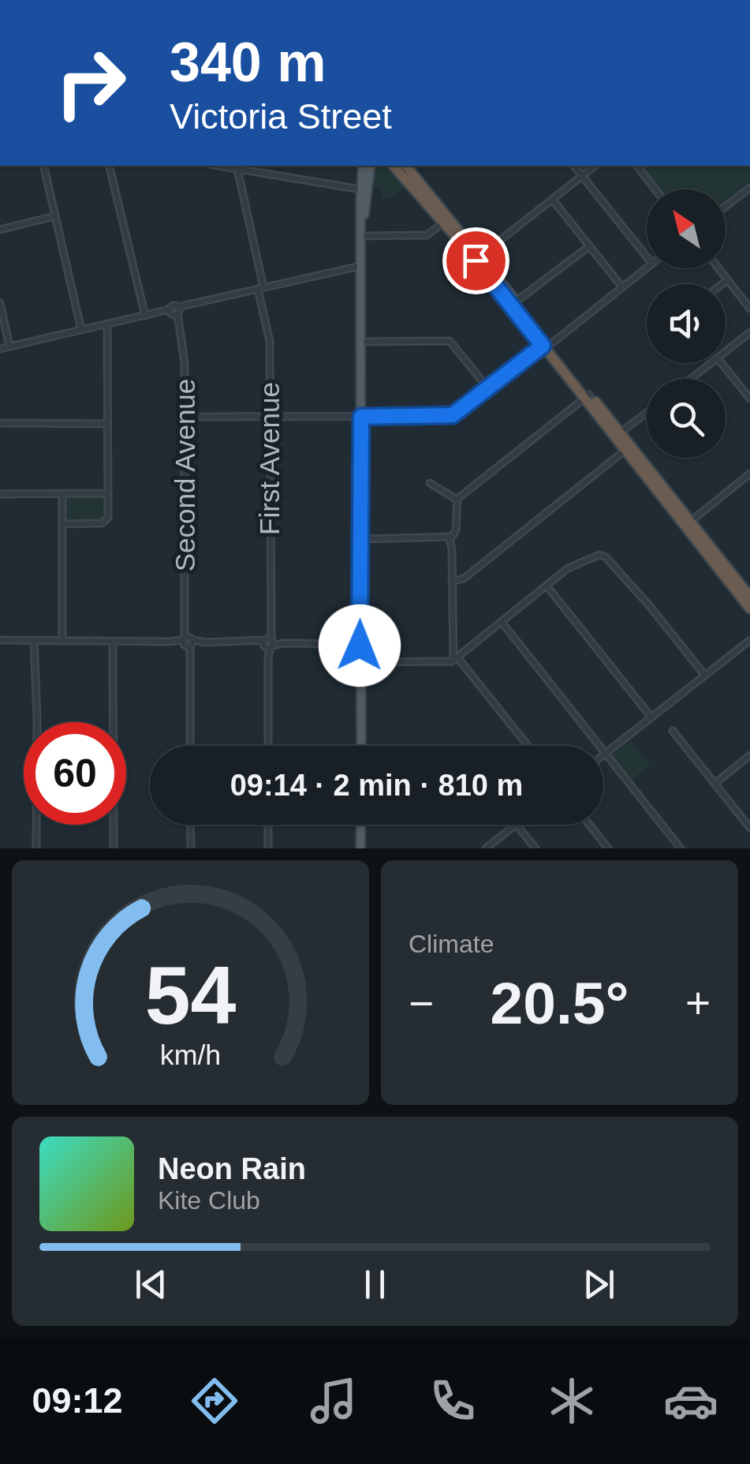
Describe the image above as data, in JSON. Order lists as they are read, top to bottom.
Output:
{
  "streets": {
    "street": ["First Avenue", "Second Avenue"]
  },
  "north": "top left",
  "page": {
    "turn": ["340 m", "Victoria Street"],
    "limit": "60",
    "trip": "09:14 · 2 min · 810 m",
    "tile": "Climate",
    "heat": ["−", "20.5°", "+"],
    "song": ["Neon Rain", "Kite Club"],
    "tabs": "09:12",
    "gauge": ["54", "km/h"]
  }
}
